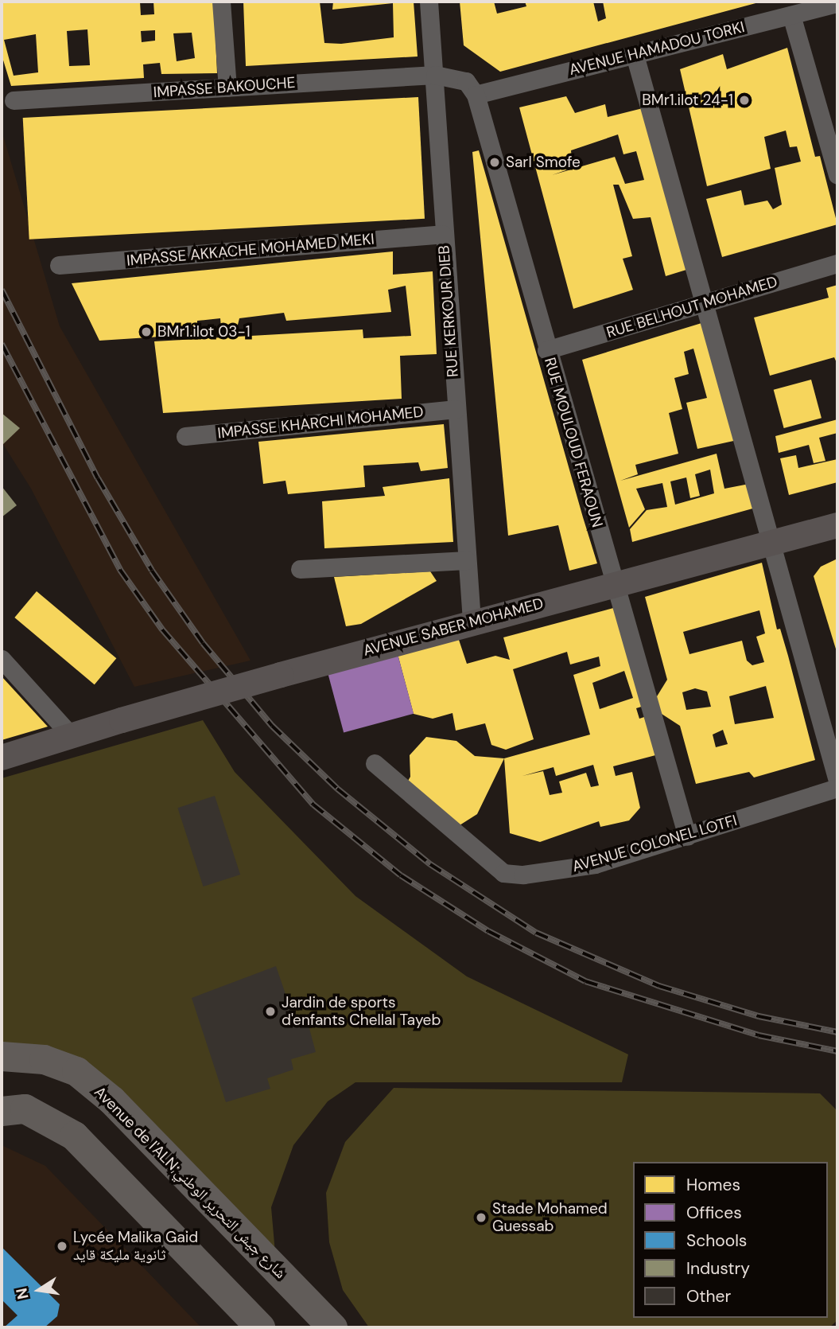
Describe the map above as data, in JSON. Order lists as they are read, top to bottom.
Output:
{
  "streets": {
    "main road": ["Avenue de l'ALN;شارع جيش التحرير الوطني"],
    "street": [
      "AVENUE HAMADOU TORKI",
      "IMPASSE BAKOUCHE",
      "IMPASSE AKKACHE MOHAMED MEKI",
      "RUE BELHOUT MOHAMED",
      "RUE KERKOUR DIEB",
      "IMPASSE KHARCHI MOHAMED",
      "RUE MOULOUD FERAOUN",
      "AVENUE SABER MOHAMED",
      "AVENUE COLONEL LOTFI"
    ]
  },
  "crossings": [
    ["AVENUE HAMADOU TORKI", "RUE MOULOUD FERAOUN"],
    ["IMPASSE BAKOUCHE", "RUE KERKOUR DIEB"],
    ["IMPASSE AKKACHE MOHAMED MEKI", "RUE KERKOUR DIEB"],
    ["RUE BELHOUT MOHAMED", "RUE MOULOUD FERAOUN"],
    ["RUE KERKOUR DIEB", "IMPASSE KHARCHI MOHAMED"],
    ["RUE KERKOUR DIEB", "AVENUE SABER MOHAMED"],
    ["RUE MOULOUD FERAOUN", "AVENUE SABER MOHAMED"],
    ["RUE MOULOUD FERAOUN", "AVENUE COLONEL LOTFI"]
  ],
  "places": [
    "BMr1.ilot 24-1",
    "Sarl Smofe",
    "BMr1.ilot 03-1",
    "Jardin de sports d'enfants Chellal Tayeb",
    "Stade Mohamed Guessab",
    "Lycée Malika Gaid ثانوية مليكة قايد"
  ],
  "legend": [
    "Homes",
    "Offices",
    "Schools",
    "Industry",
    "Other"
  ],
  "north": "left"
}
